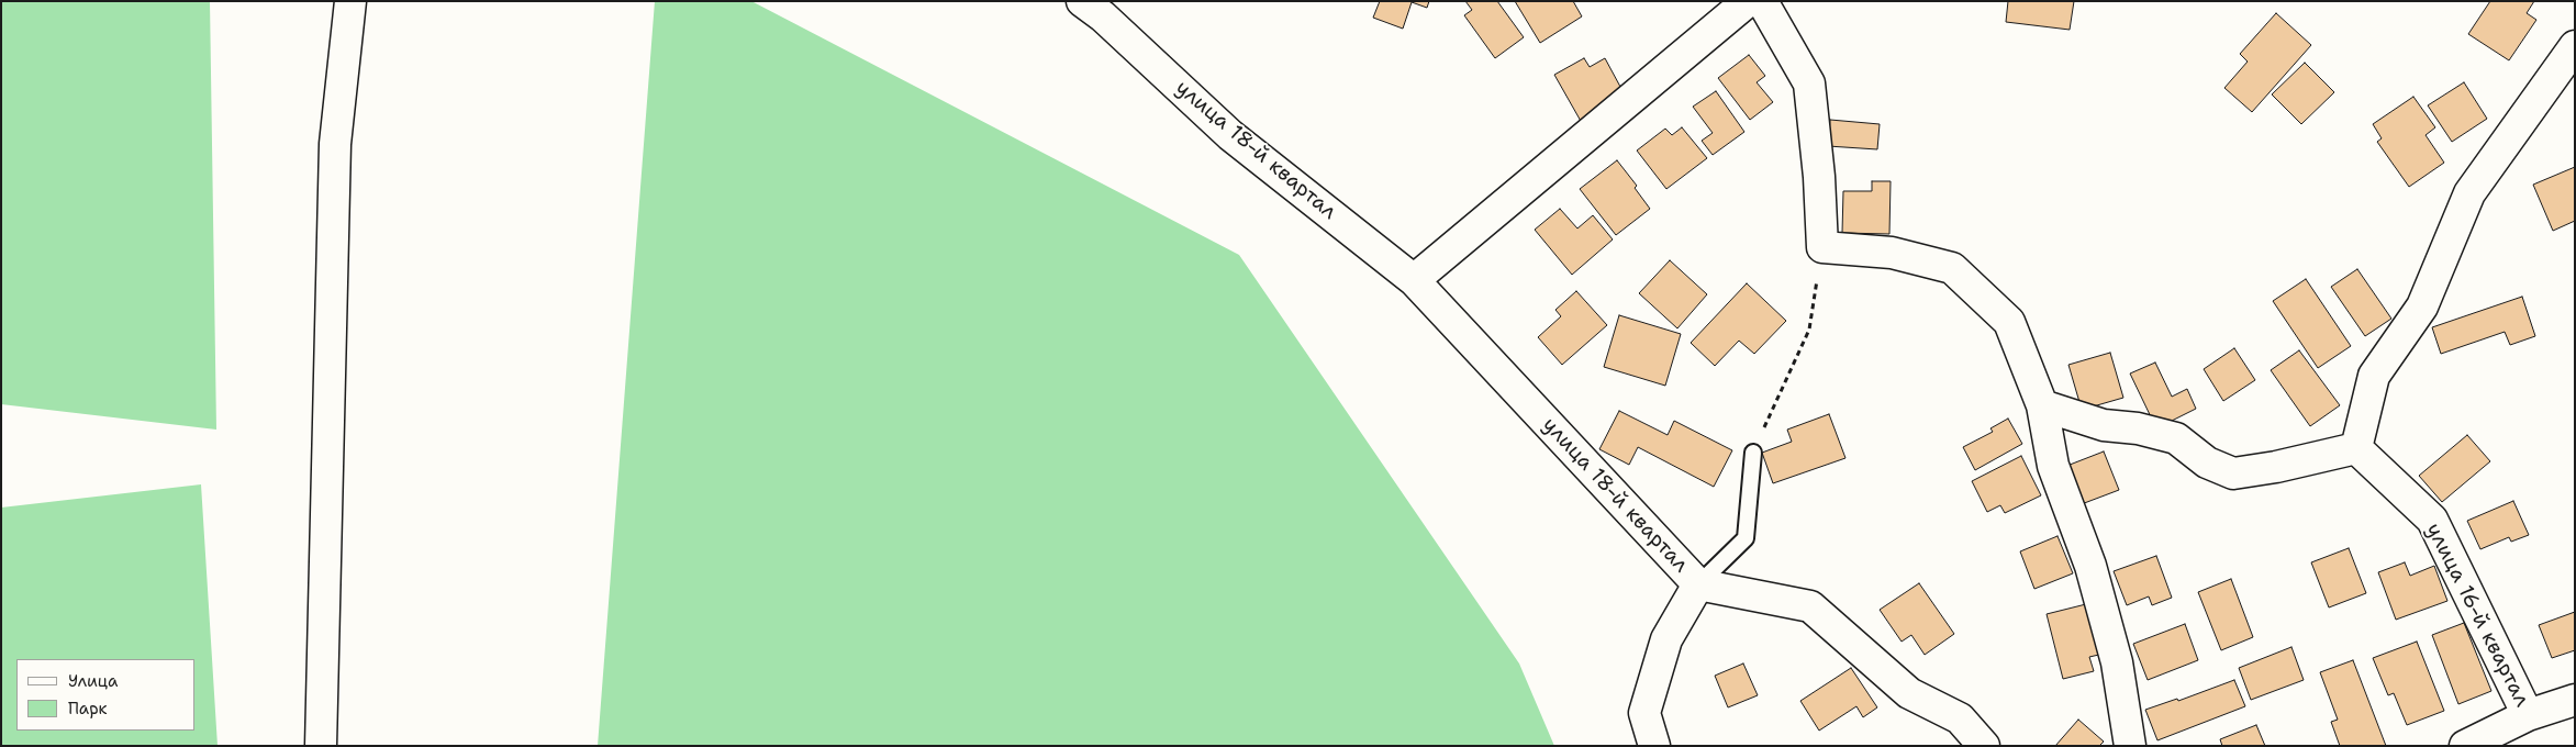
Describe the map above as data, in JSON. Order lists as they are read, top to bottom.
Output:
{
  "streets": {
    "street": ["улица 18-й квартал", "улица 16-й квартал"]
  },
  "legend": ["Улица", "Парк"]
}
